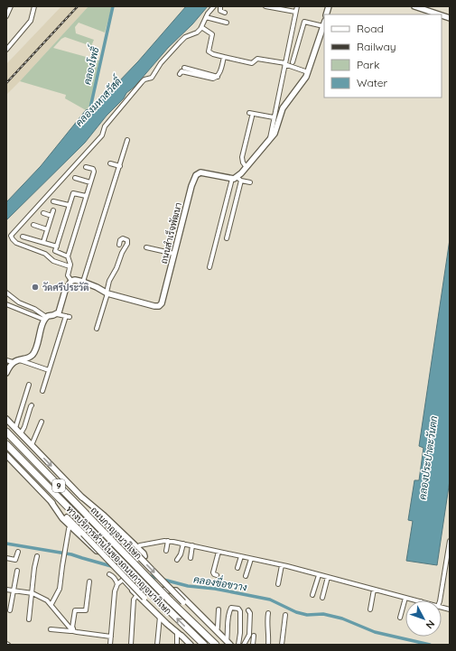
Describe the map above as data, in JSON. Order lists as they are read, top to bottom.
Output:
{
  "streets": {
    "highway": ["9", "ถนนกาญจนาภิเษก"],
    "main road": ["ถนนสำเร็จพัฒนา", "ทางบริการด้านในของถนนกาญจนาภิเษก"]
  },
  "water": [
    "คลองโพธิ์",
    "คลองมหาสวัสดิ์",
    "คลองประปาตะวันตก",
    "คลองขื่อขวาง"
  ],
  "places": ["วัดศรีประวัติ"],
  "legend": [
    "Road",
    "Railway",
    "Park",
    "Water"
  ],
  "north": "bottom right"
}
